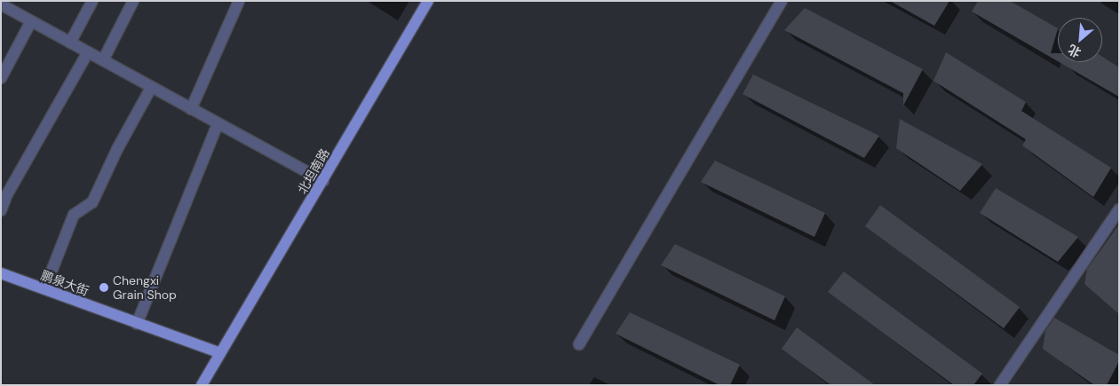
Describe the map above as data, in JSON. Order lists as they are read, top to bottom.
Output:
{
  "streets": {
    "main road": ["北坦南路", "鹏泉大街"]
  },
  "crossings": [
    ["北坦南路", "鹏泉大街"]
  ],
  "places": ["Chengxi Grain Shop"],
  "north": "bottom left"
}
